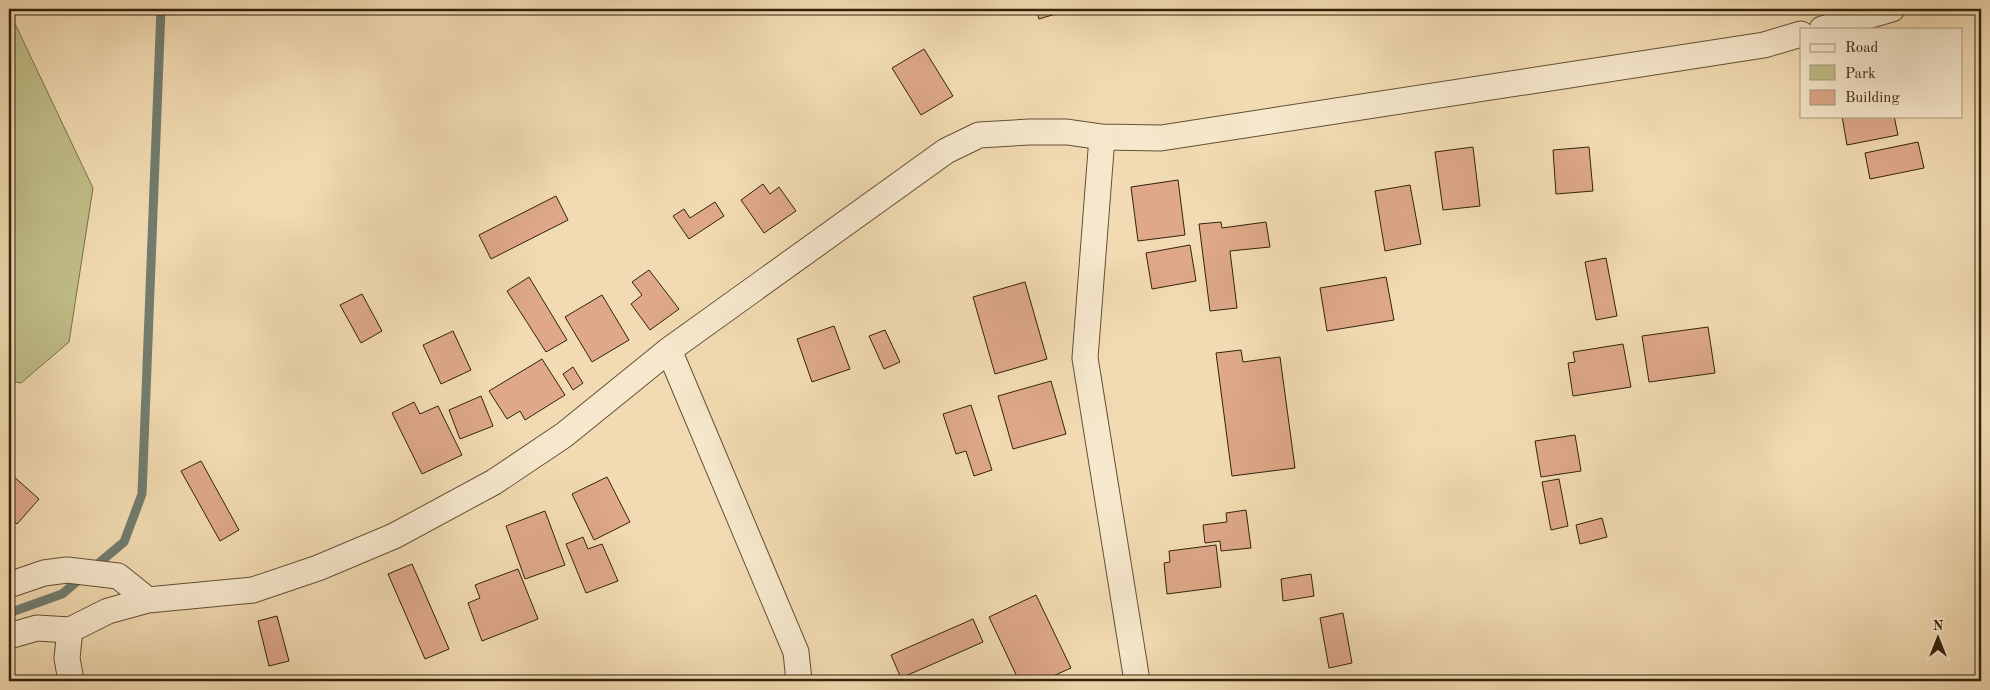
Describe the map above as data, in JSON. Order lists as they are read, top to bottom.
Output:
{
  "legend": ["Road", "Park", "Building"],
  "north": "top"
}
